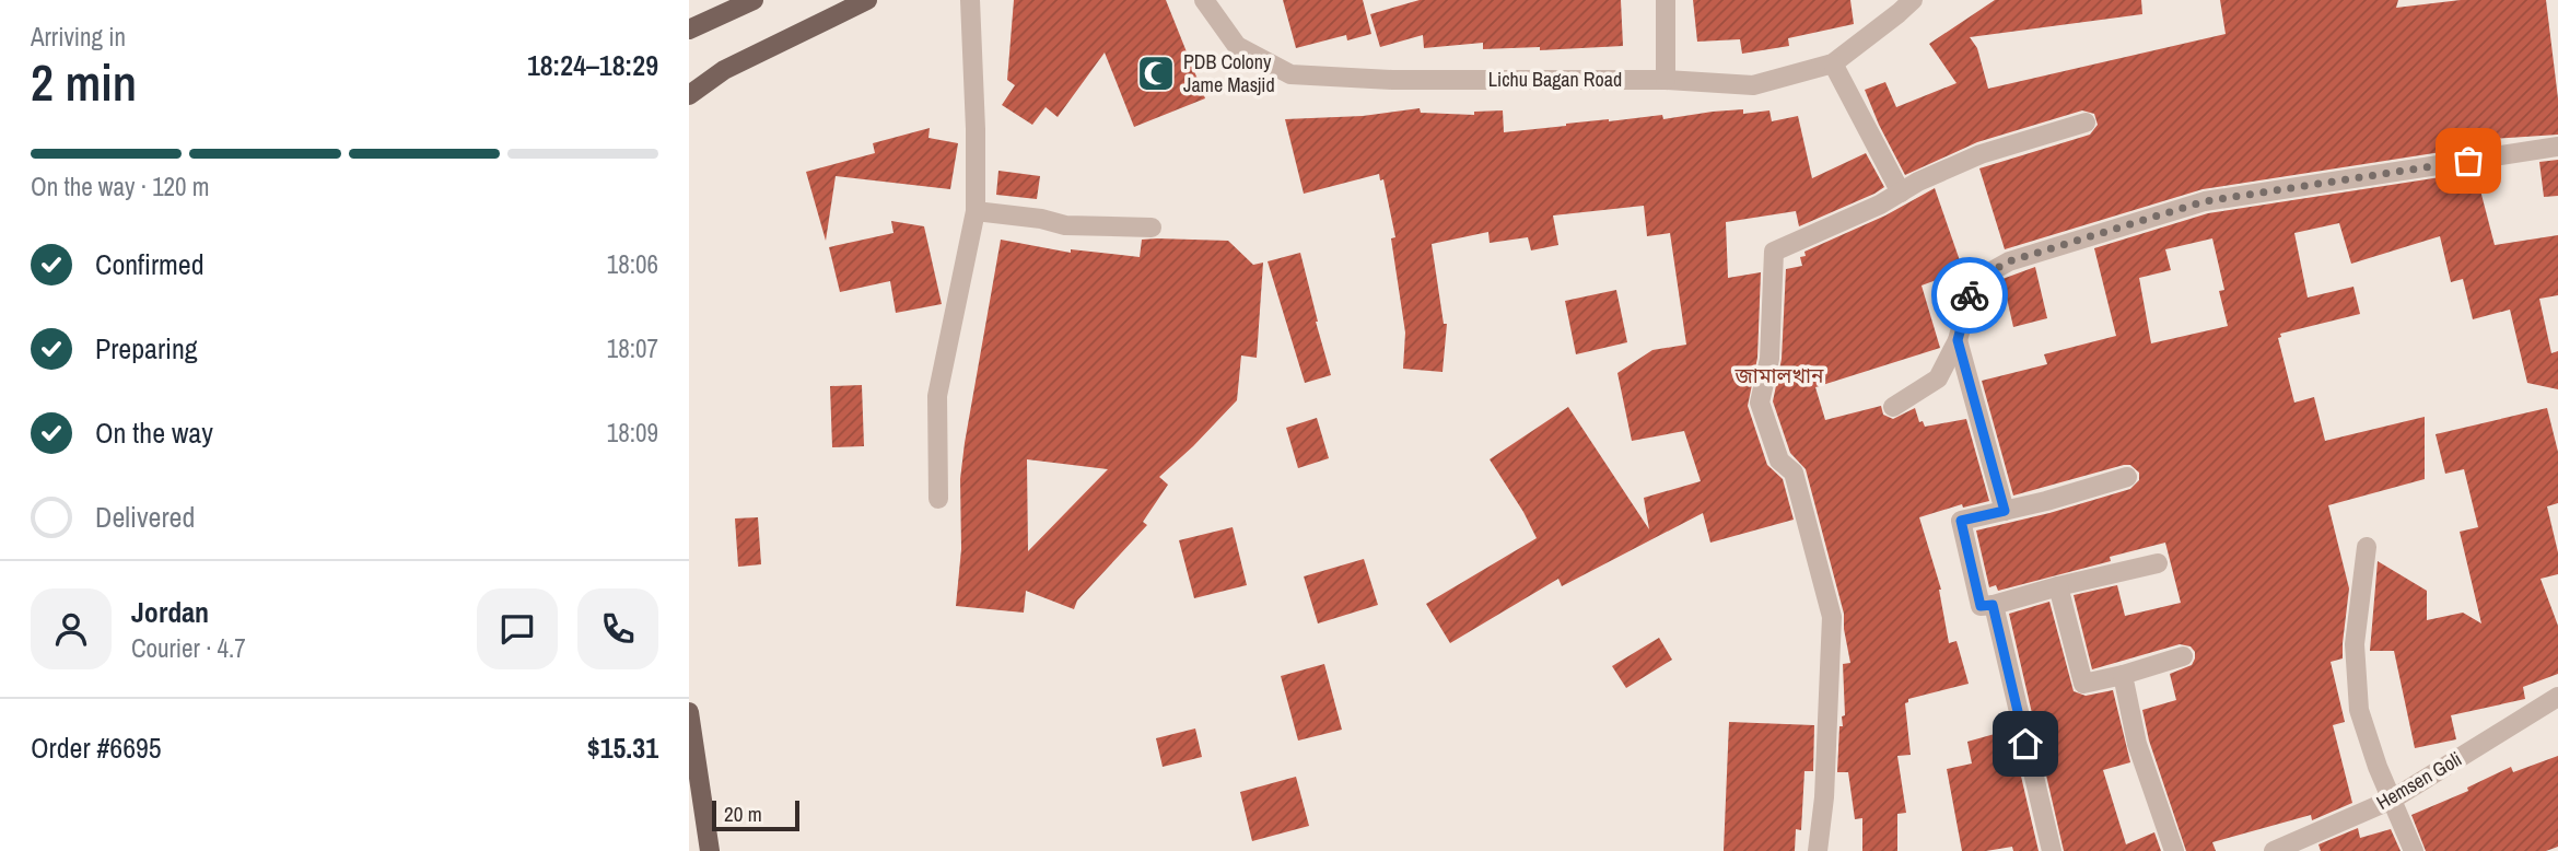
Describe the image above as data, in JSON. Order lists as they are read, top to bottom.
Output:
{
  "streets": {
    "street": ["Lichu Bagan Road", "Hemsen Goli"]
  },
  "districts": ["জামালখান"],
  "places": {
    "mosque": ["PDB Colony Jame Masjid"]
  },
  "scale_bar": "20 m",
  "page": {
    "heading": ["2 min", "Arriving in", "18:24–18:29"],
    "panel": [
      "Jordan",
      "Courier · 4.7",
      "Order #6695",
      "$15.31"
    ],
    "bar": "On the way · 120 m",
    "list": [
      ["Confirmed", "18:06"],
      ["Preparing", "18:07"],
      ["On the way", "18:09"],
      "Delivered"
    ],
    "scale": "20 m"
  }
}
